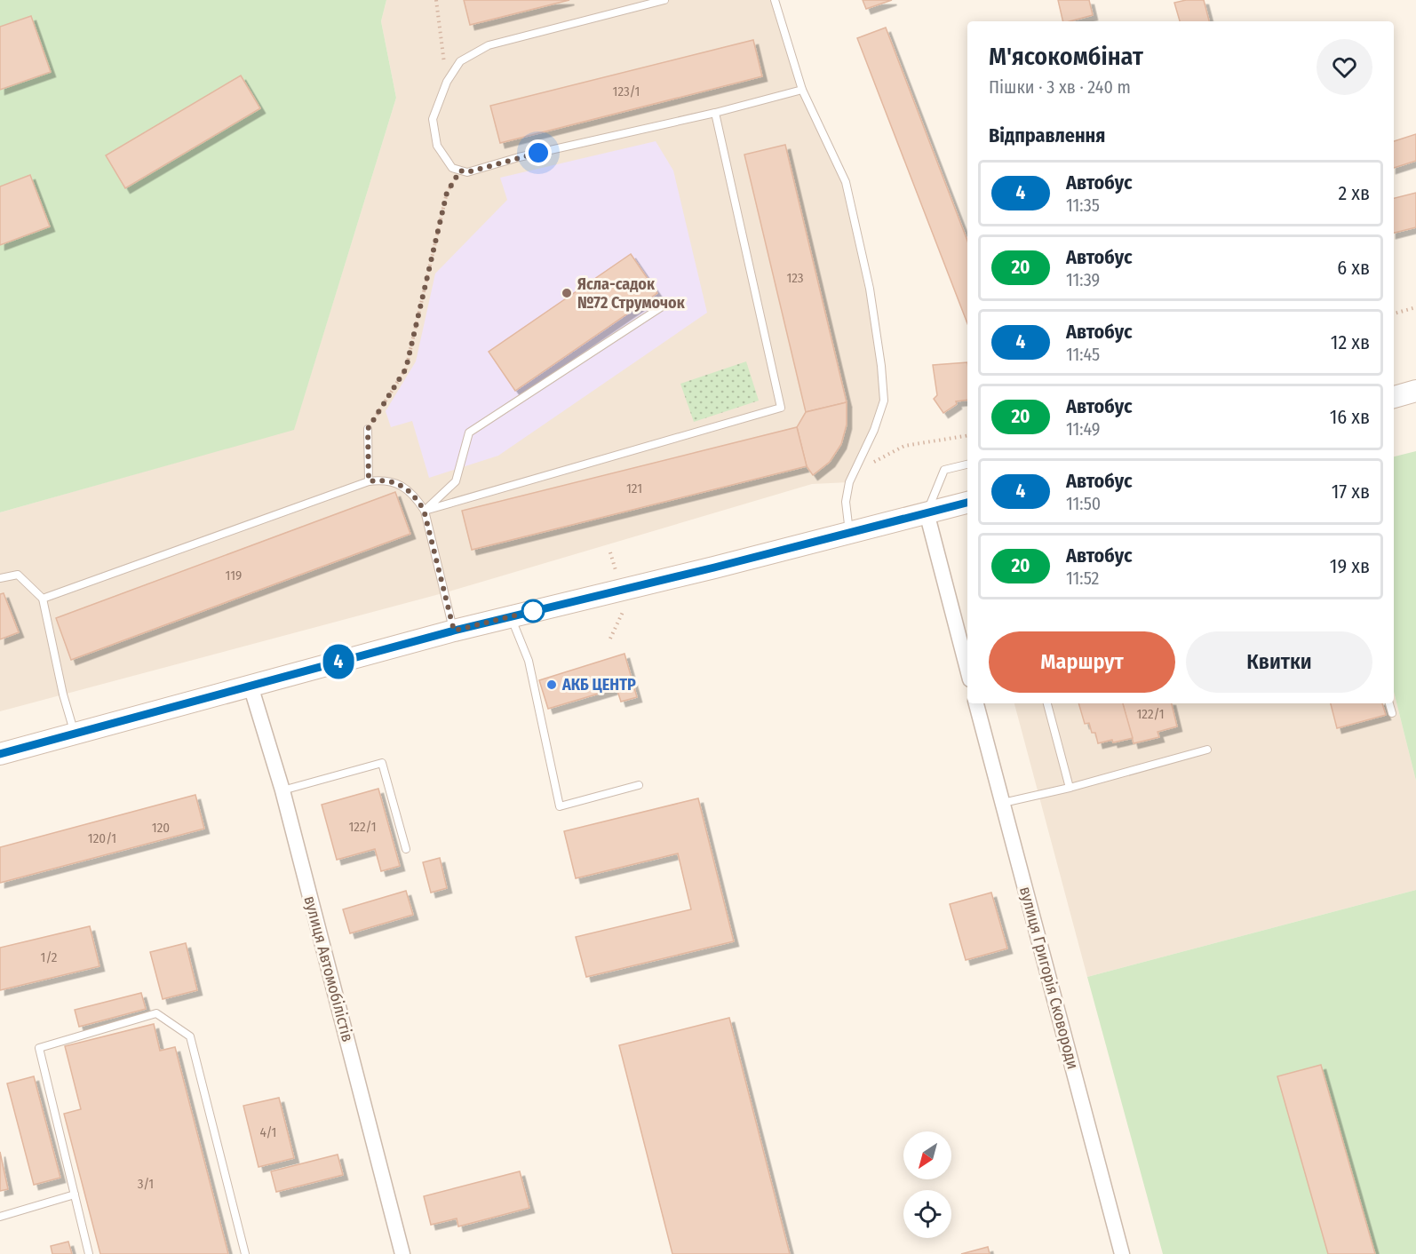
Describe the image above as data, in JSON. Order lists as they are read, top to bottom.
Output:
{
  "streets": {
    "street": ["вулиця Автомобілістів", "вулиця Григорія Сковороди"]
  },
  "places": ["Ясла-садок №72 Струмочок", "АКБ ЦЕНТР"],
  "lines": ["bus line 4"],
  "house_numbers": [
    "123/1",
    "123",
    "121",
    "119",
    "122/1",
    "122/1",
    "120",
    "120/1",
    "1/2",
    "4/1",
    "3/1"
  ],
  "north": "bottom left",
  "page": {
    "on_map": "4",
    "heading": [
      ["М'ясокомбінат", "Пішки · 3 хв · 240 m"],
      "Відправлення"
    ],
    "list": [
      {
        "mark": "4",
        "name": "Автобус",
        "note": "11:35",
        "value": "2 хв"
      },
      {
        "mark": "20",
        "name": "Автобус",
        "note": "11:39",
        "value": "6 хв"
      },
      {
        "mark": "4",
        "name": "Автобус",
        "note": "11:45",
        "value": "12 хв"
      },
      {
        "mark": "20",
        "name": "Автобус",
        "note": "11:49",
        "value": "16 хв"
      },
      {
        "mark": "4",
        "name": "Автобус",
        "note": "11:50",
        "value": "17 хв"
      },
      {
        "mark": "20",
        "name": "Автобус",
        "note": "11:52",
        "value": "19 хв"
      }
    ],
    "buttons": ["Маршрут", "Квитки"]
  }
}
